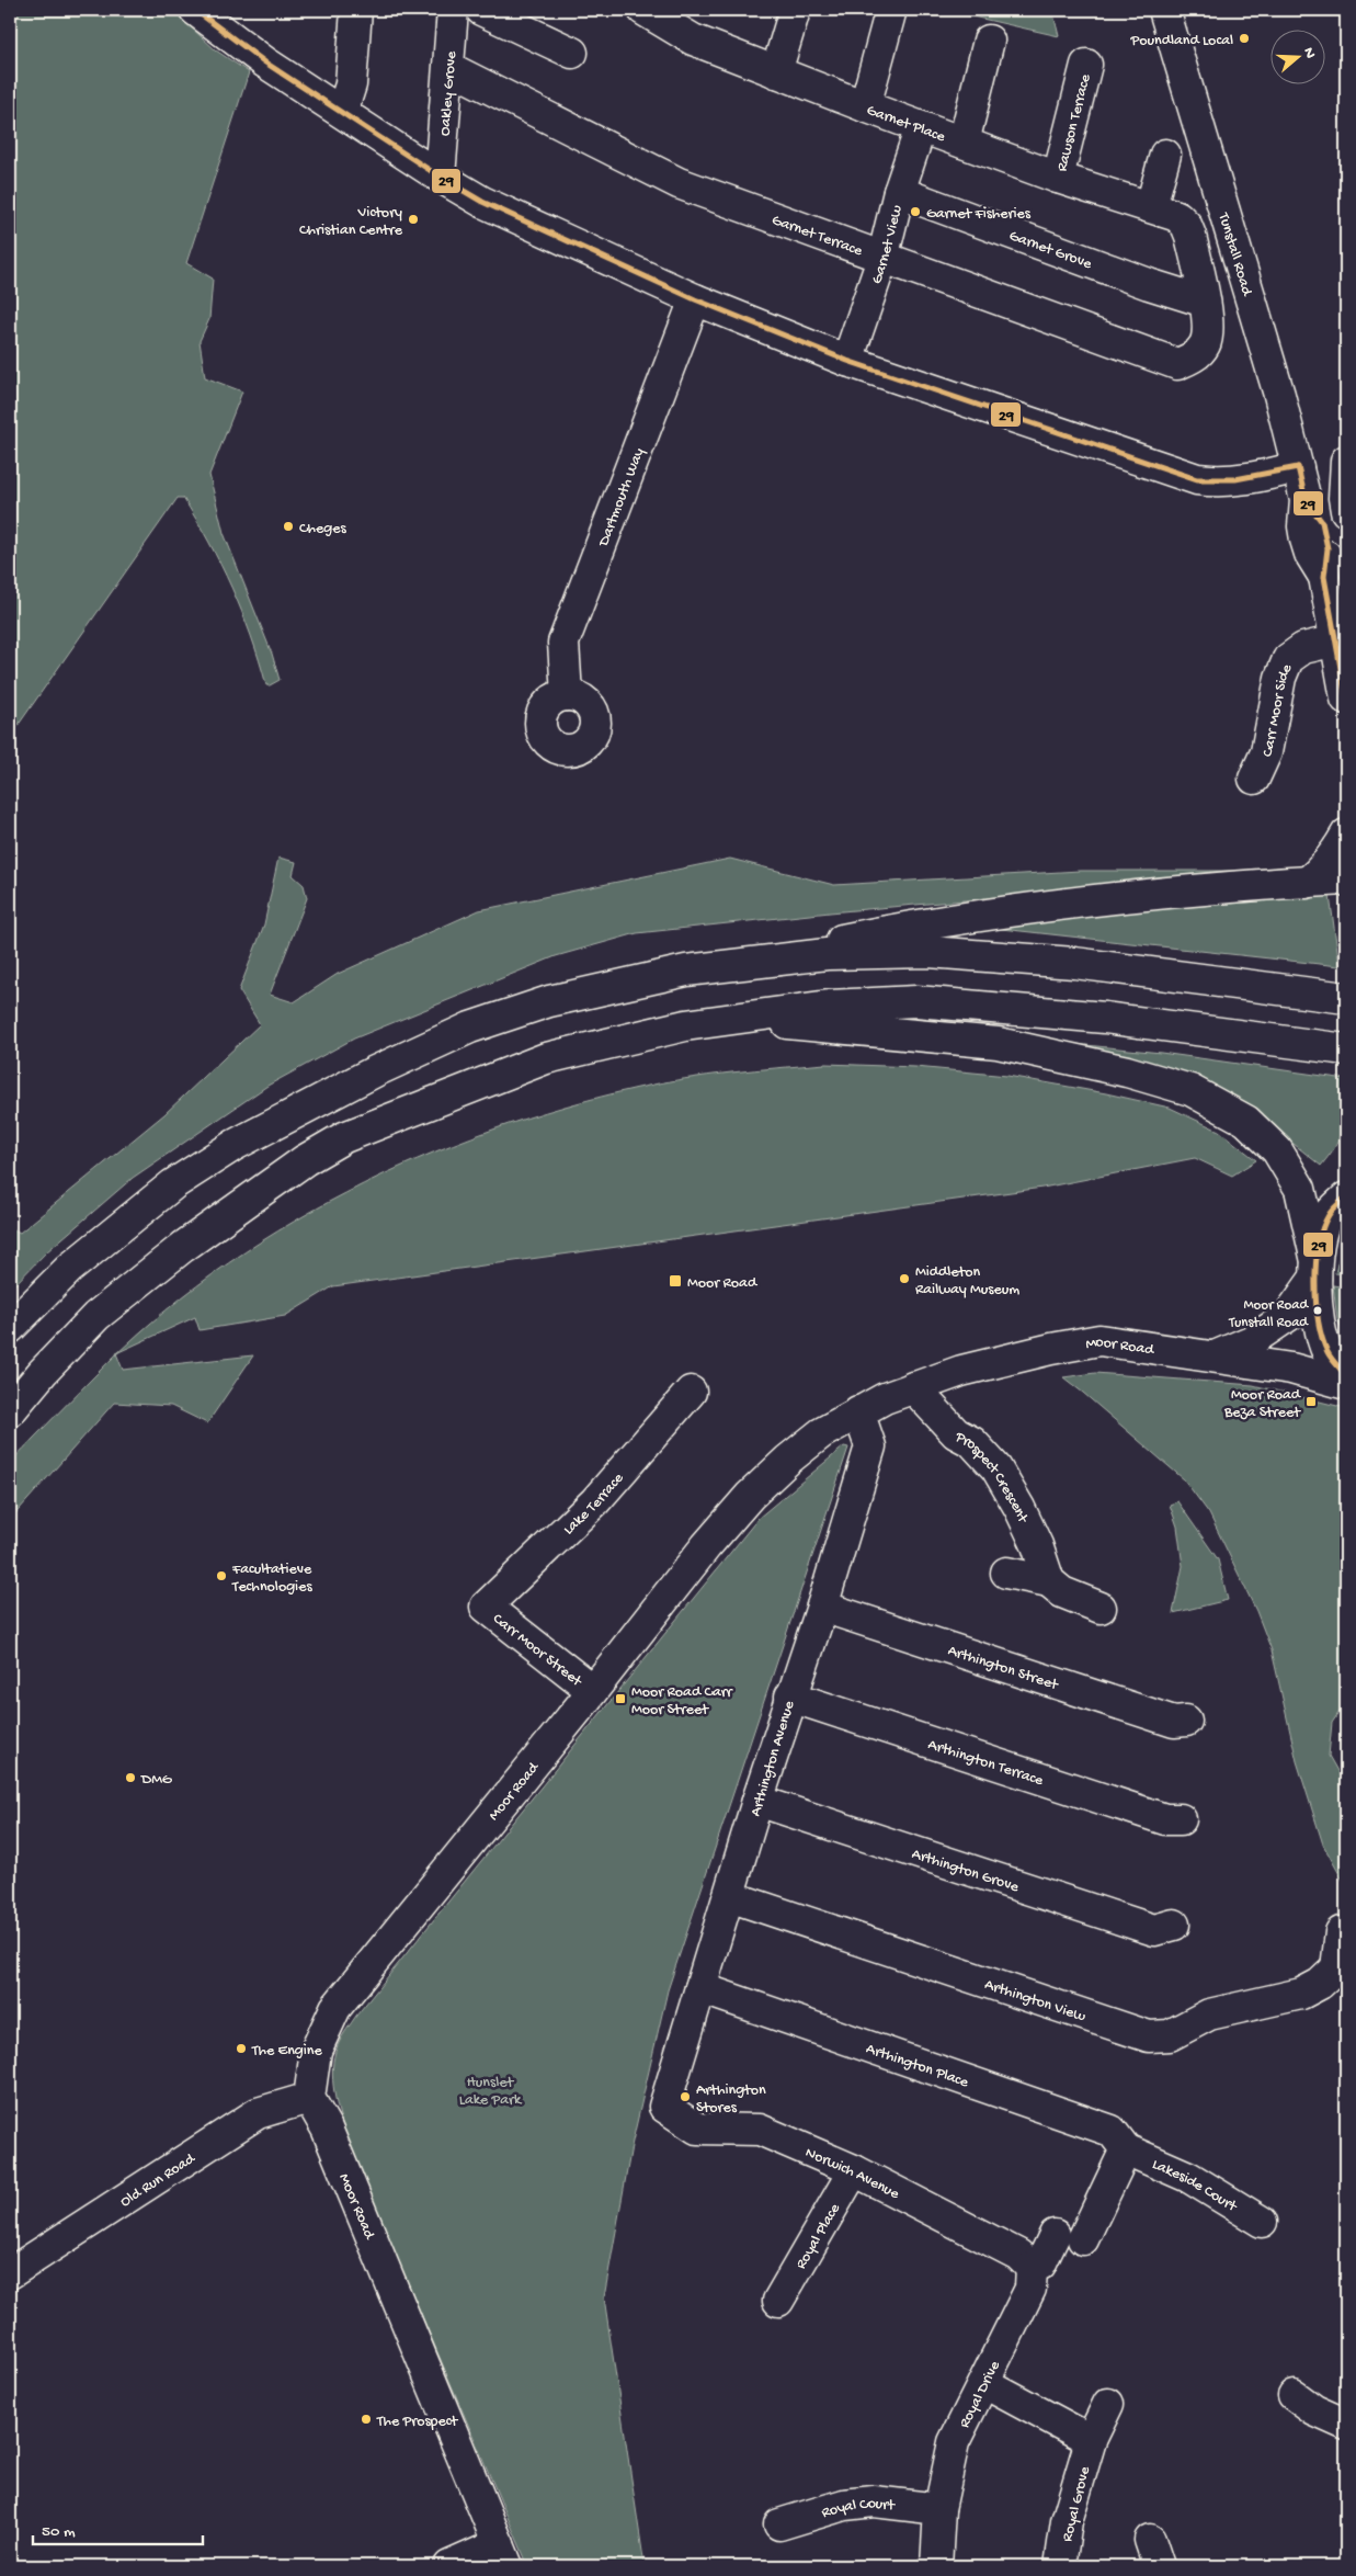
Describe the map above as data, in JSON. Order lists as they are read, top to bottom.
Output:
{
  "streets": {
    "main road": [
      "Oakley Grove",
      "Rawson Terrace",
      "Garnet Place",
      "Garnet Terrace",
      "Garnet View",
      "Garnet Grove",
      "Tunstall Road",
      "Dartmouth Way",
      "Carr Moor Side",
      "Moor Road",
      "Prospect Crescent",
      "Lake Terrace",
      "Carr Moor Street",
      "Arthington Street",
      "Arthington Avenue",
      "Arthington Terrace",
      "Arthington Grove",
      "Arthington View",
      "Arthington Place",
      "Norwich Avenue",
      "Old Run Road",
      "Lakeside Court",
      "Royal Place",
      "Royal Drive",
      "Royal Grove",
      "Royal Court"
    ]
  },
  "crossings": [
    ["Oakley Grove", "Garnet Terrace"],
    ["Rawson Terrace", "Garnet Place"],
    ["Garnet Place", "Garnet View"],
    ["Garnet Terrace", "Garnet View"],
    ["Garnet Terrace", "Garnet Grove"],
    ["Garnet View", "Garnet Grove"],
    ["Tunstall Road", "Carr Moor Side"],
    ["Moor Road", "Prospect Crescent"],
    ["Moor Road", "Carr Moor Street"],
    ["Moor Road", "Arthington Avenue"],
    ["Moor Road", "Old Run Road"],
    ["Lake Terrace", "Carr Moor Street"],
    ["Arthington Street", "Arthington Avenue"],
    ["Arthington Avenue", "Arthington Terrace"],
    ["Arthington Avenue", "Arthington Grove"],
    ["Arthington Avenue", "Arthington View"],
    ["Arthington Avenue", "Arthington Place"],
    ["Arthington Avenue", "Norwich Avenue"],
    ["Arthington Place", "Lakeside Court"],
    ["Arthington Place", "Royal Drive"],
    ["Norwich Avenue", "Royal Place"],
    ["Norwich Avenue", "Royal Drive"],
    ["Lakeside Court", "Royal Drive"],
    ["Royal Drive", "Royal Court"]
  ],
  "parks": ["Hunslet Lake Park"],
  "places": {
    "other": [
      "Poundland Local",
      "Garnet Fisheries",
      "Victory Christian Centre",
      "Cheges",
      "Middleton Railway Museum",
      "Moor Road Tunstall Road",
      "Facultatieve Technologies",
      "DMG",
      "The Engine",
      "Arthington Stores",
      "The Prospect"
    ],
    "transit": ["Moor Road", "Moor Road Beza Street", "Moor Road Carr Moor Street"]
  },
  "lines": ["transit line 29"],
  "scale_bar": "50 m",
  "north": "right"
}
